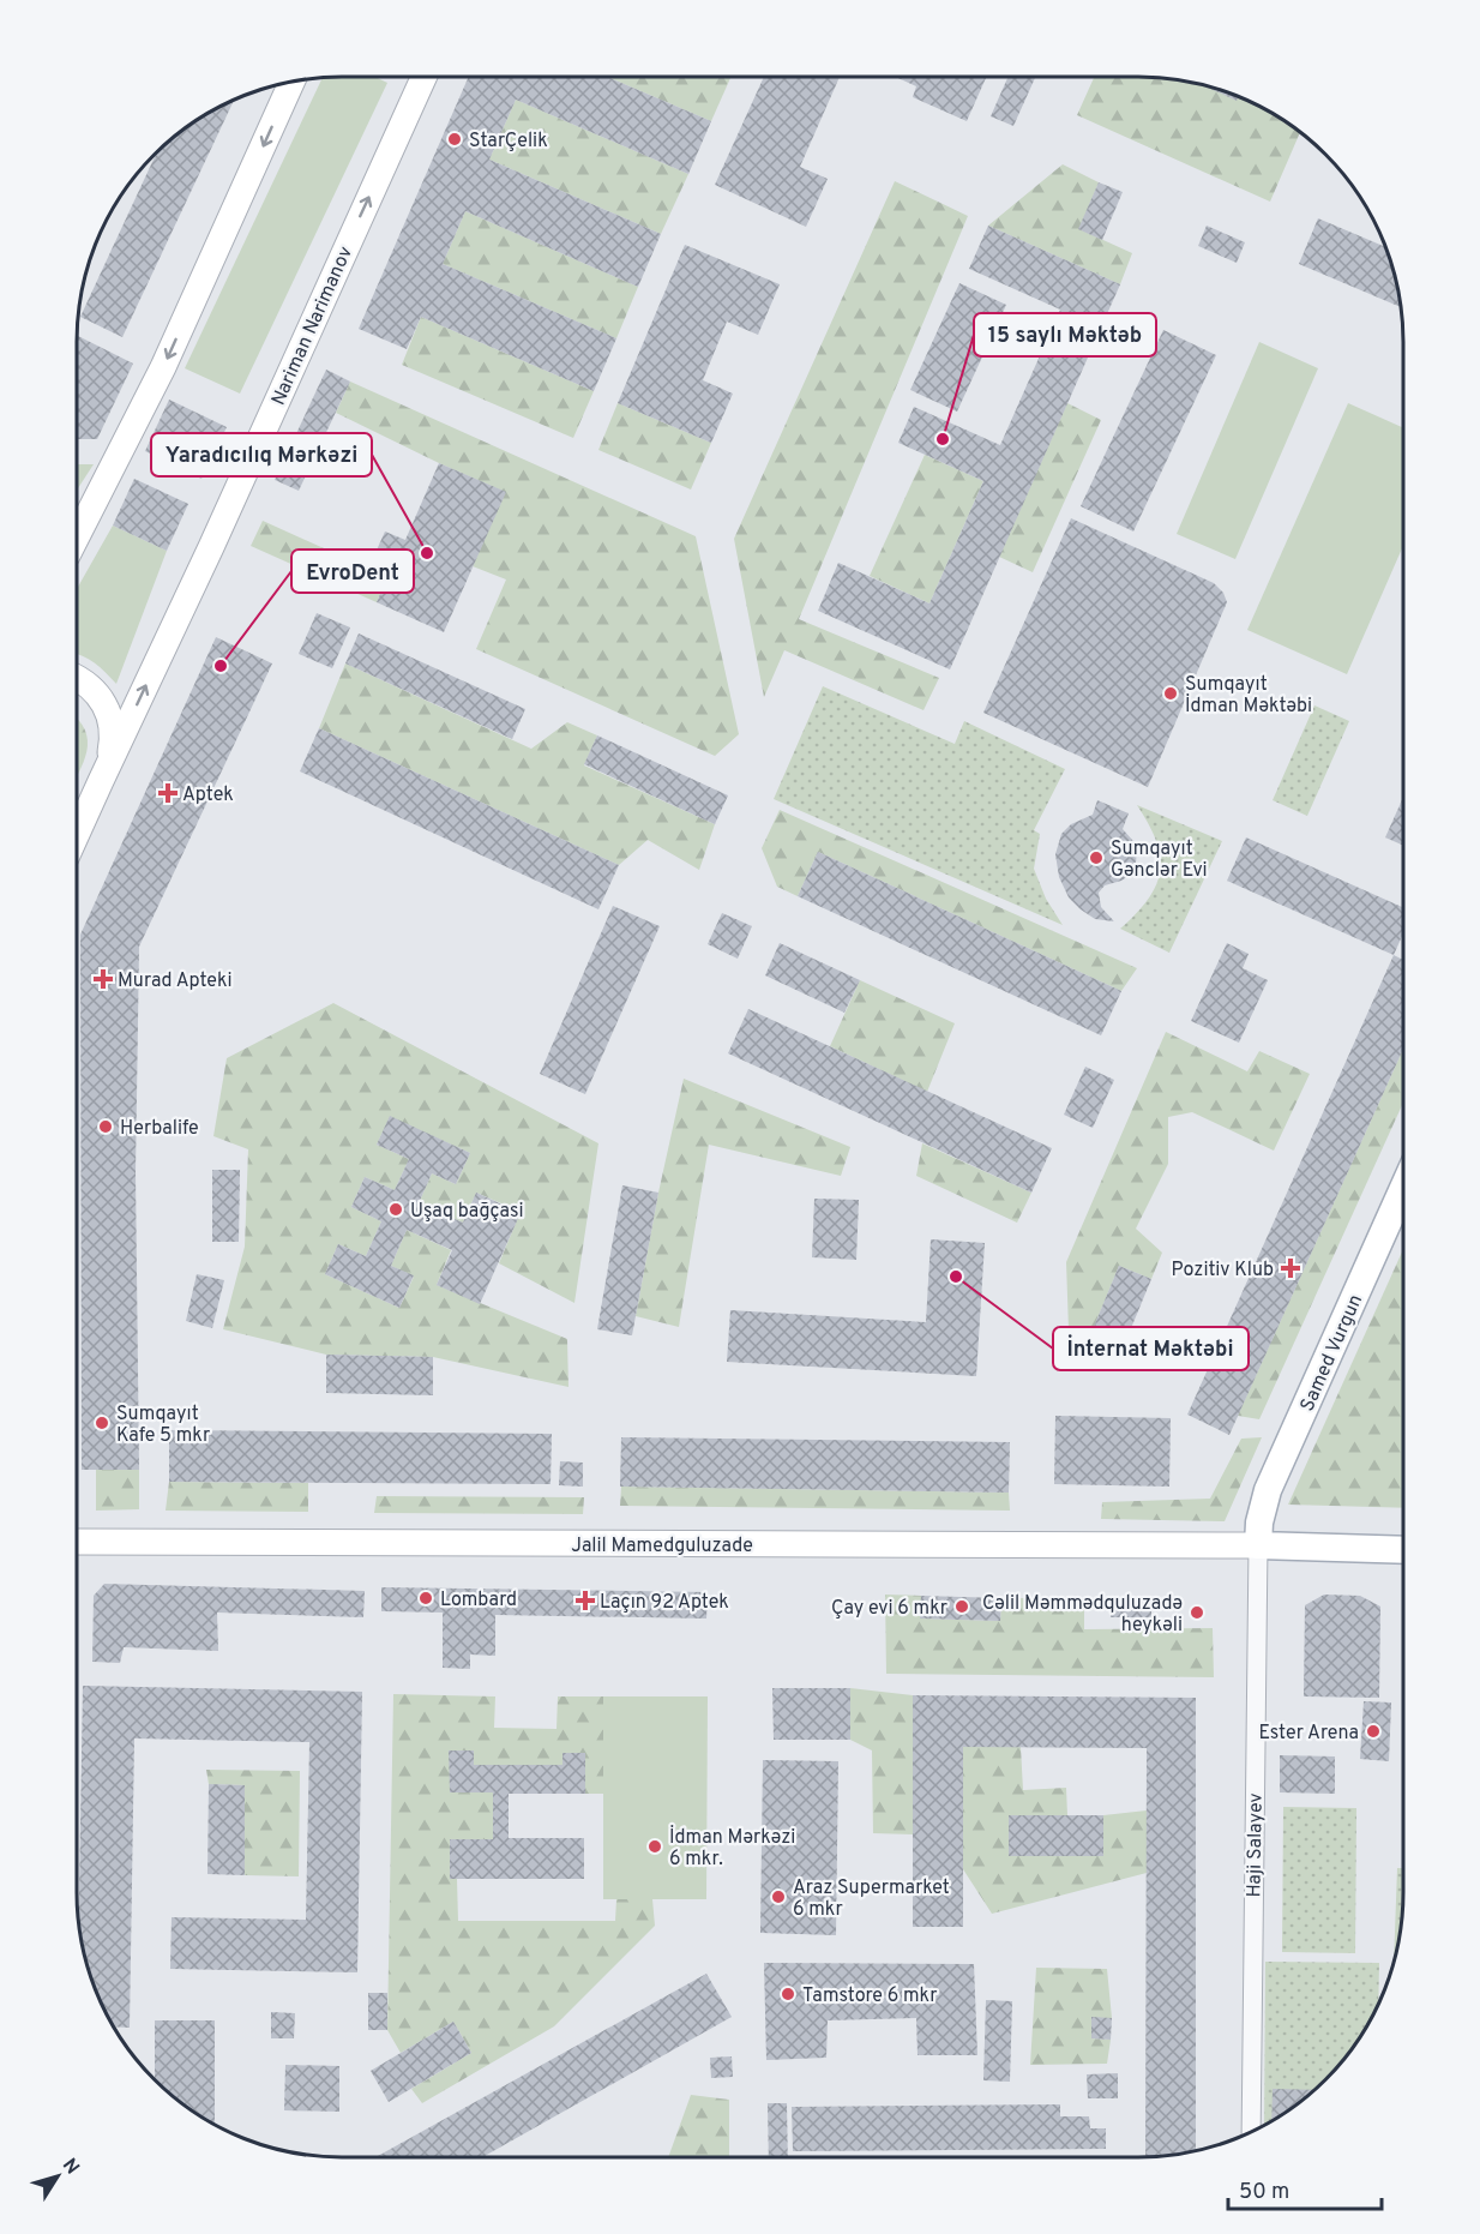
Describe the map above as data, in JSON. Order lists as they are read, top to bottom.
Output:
{
  "streets": {
    "main road": ["Nariman Narimanov", "Samed Vurgun", "Jalil Mamedguluzade"],
    "street": ["Haji Salayev"]
  },
  "crossings": [
    ["Samed Vurgun", "Jalil Mamedguluzade"],
    ["Samed Vurgun", "Haji Salayev"],
    ["Jalil Mamedguluzade", "Haji Salayev"]
  ],
  "places": {
    "other": [
      "StarÇelik",
      "15 saylı Məktəb",
      "Yaradıcılıq Mərkəzi",
      "EvroDent",
      "Sumqayıt İdman Məktəbi",
      "Sumqayıt Gənclər Evi",
      "Herbalife",
      "Uşaq bağçasi",
      "İnternat Məktəbi",
      "Sumqayıt Kafe 5 mkr",
      "Lombard",
      "Çay evi 6 mkr",
      "Cəlil Məmmədquluzadə heykəli",
      "Ester Arena",
      "İdman Mәrkәzi 6 mkr.",
      "Araz Supermarket 6 mkr",
      "Tamstore 6 mkr"
    ],
    "health": [
      "Aptek",
      "Murad Apteki",
      "Pozitiv Klub",
      "Laçın 92 Aptek"
    ]
  },
  "scale_bar": "50 m",
  "north": "top right"
}
